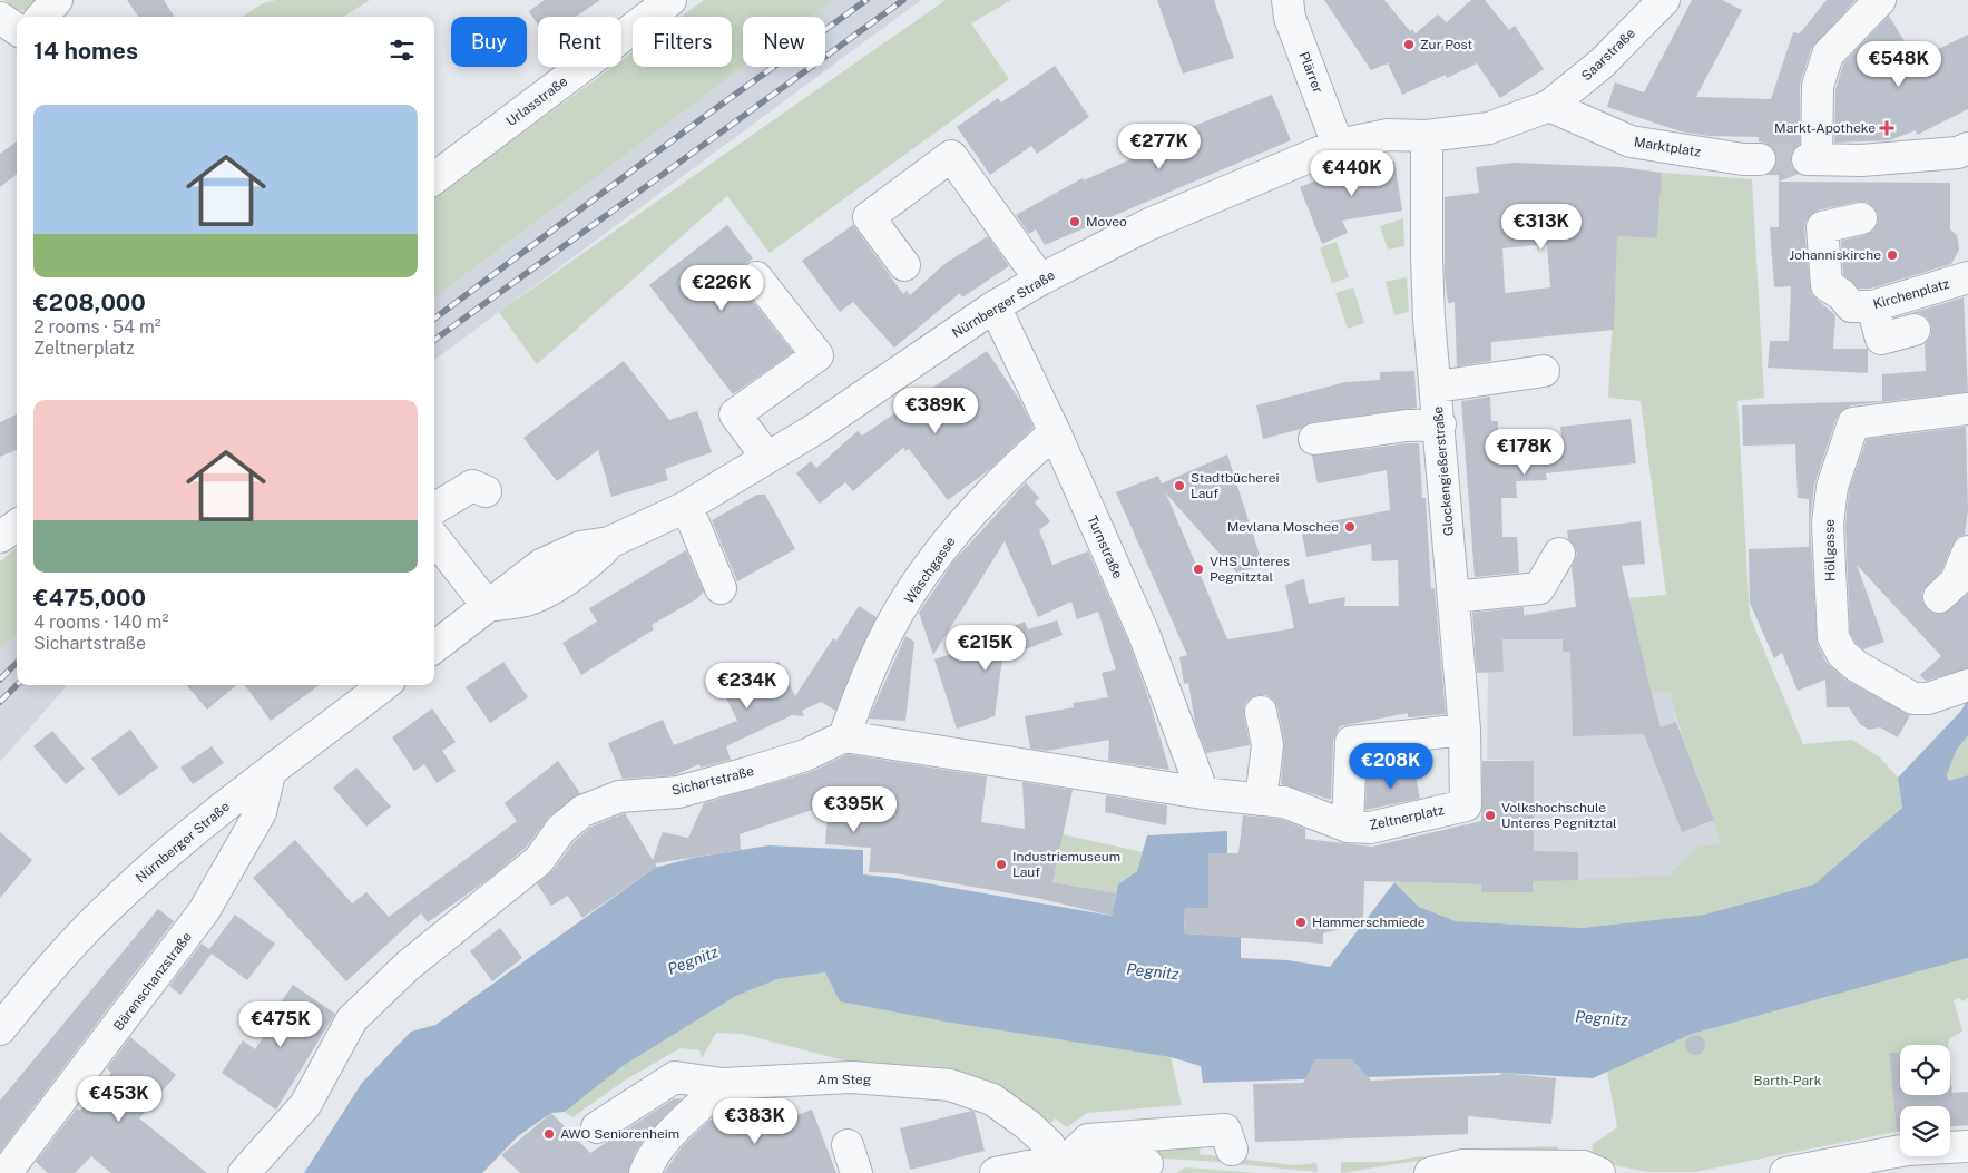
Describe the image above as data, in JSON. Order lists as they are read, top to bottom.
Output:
{
  "streets": {
    "street": [
      "Saarstraße",
      "Plärrer",
      "Urlasstraße",
      "Marktplatz",
      "Kirchenplatz",
      "Nürnberger Straße",
      "Glockengießerstraße",
      "Turnstraße",
      "Höllgasse",
      "Wäschgasse",
      "Sichartstraße",
      "Zeltnerplatz",
      "Bärenschanzstraße",
      "Am Steg"
    ]
  },
  "crossings": [
    ["Saarstraße", "Marktplatz"],
    ["Saarstraße", "Nürnberger Straße"],
    ["Saarstraße", "Glockengießerstraße"],
    ["Plärrer", "Nürnberger Straße"],
    ["Nürnberger Straße", "Glockengießerstraße"],
    ["Nürnberger Straße", "Turnstraße"],
    ["Nürnberger Straße", "Bärenschanzstraße"],
    ["Glockengießerstraße", "Zeltnerplatz"],
    ["Turnstraße", "Wäschgasse"],
    ["Turnstraße", "Zeltnerplatz"],
    ["Wäschgasse", "Sichartstraße"]
  ],
  "water": ["Pegnitz"],
  "parks": ["Barth-Park"],
  "places": {
    "other": [
      "Zur Post",
      "Moveo",
      "Johanniskirche",
      "Stadtbücherei Lauf",
      "Mevlana Moschee",
      "VHS Unteres Pegnitztal",
      "Volkshochschule Unteres Pegnitztal",
      "Industriemuseum Lauf",
      "Hammerschmiede",
      "AWO Seniorenheim"
    ],
    "health": ["Markt-Apotheke"]
  },
  "page": {
    "chip": [
      "Buy",
      "Rent",
      "Filters",
      "New"
    ],
    "heading": "14 homes",
    "price": [
      "€548K",
      "€277K",
      "€440K",
      "€313K",
      "€226K",
      "€389K",
      "€178K",
      "€215K",
      "€234K",
      "€208K",
      "€395K",
      "€475K",
      "€453K",
      "€383K"
    ],
    "list": [
      {
        "name": "€208,000",
        "note": "2 rooms · 54 m² · Zeltnerplatz"
      },
      {
        "name": "€475,000",
        "note": "4 rooms · 140 m² · Sichartstraße"
      }
    ]
  }
}
